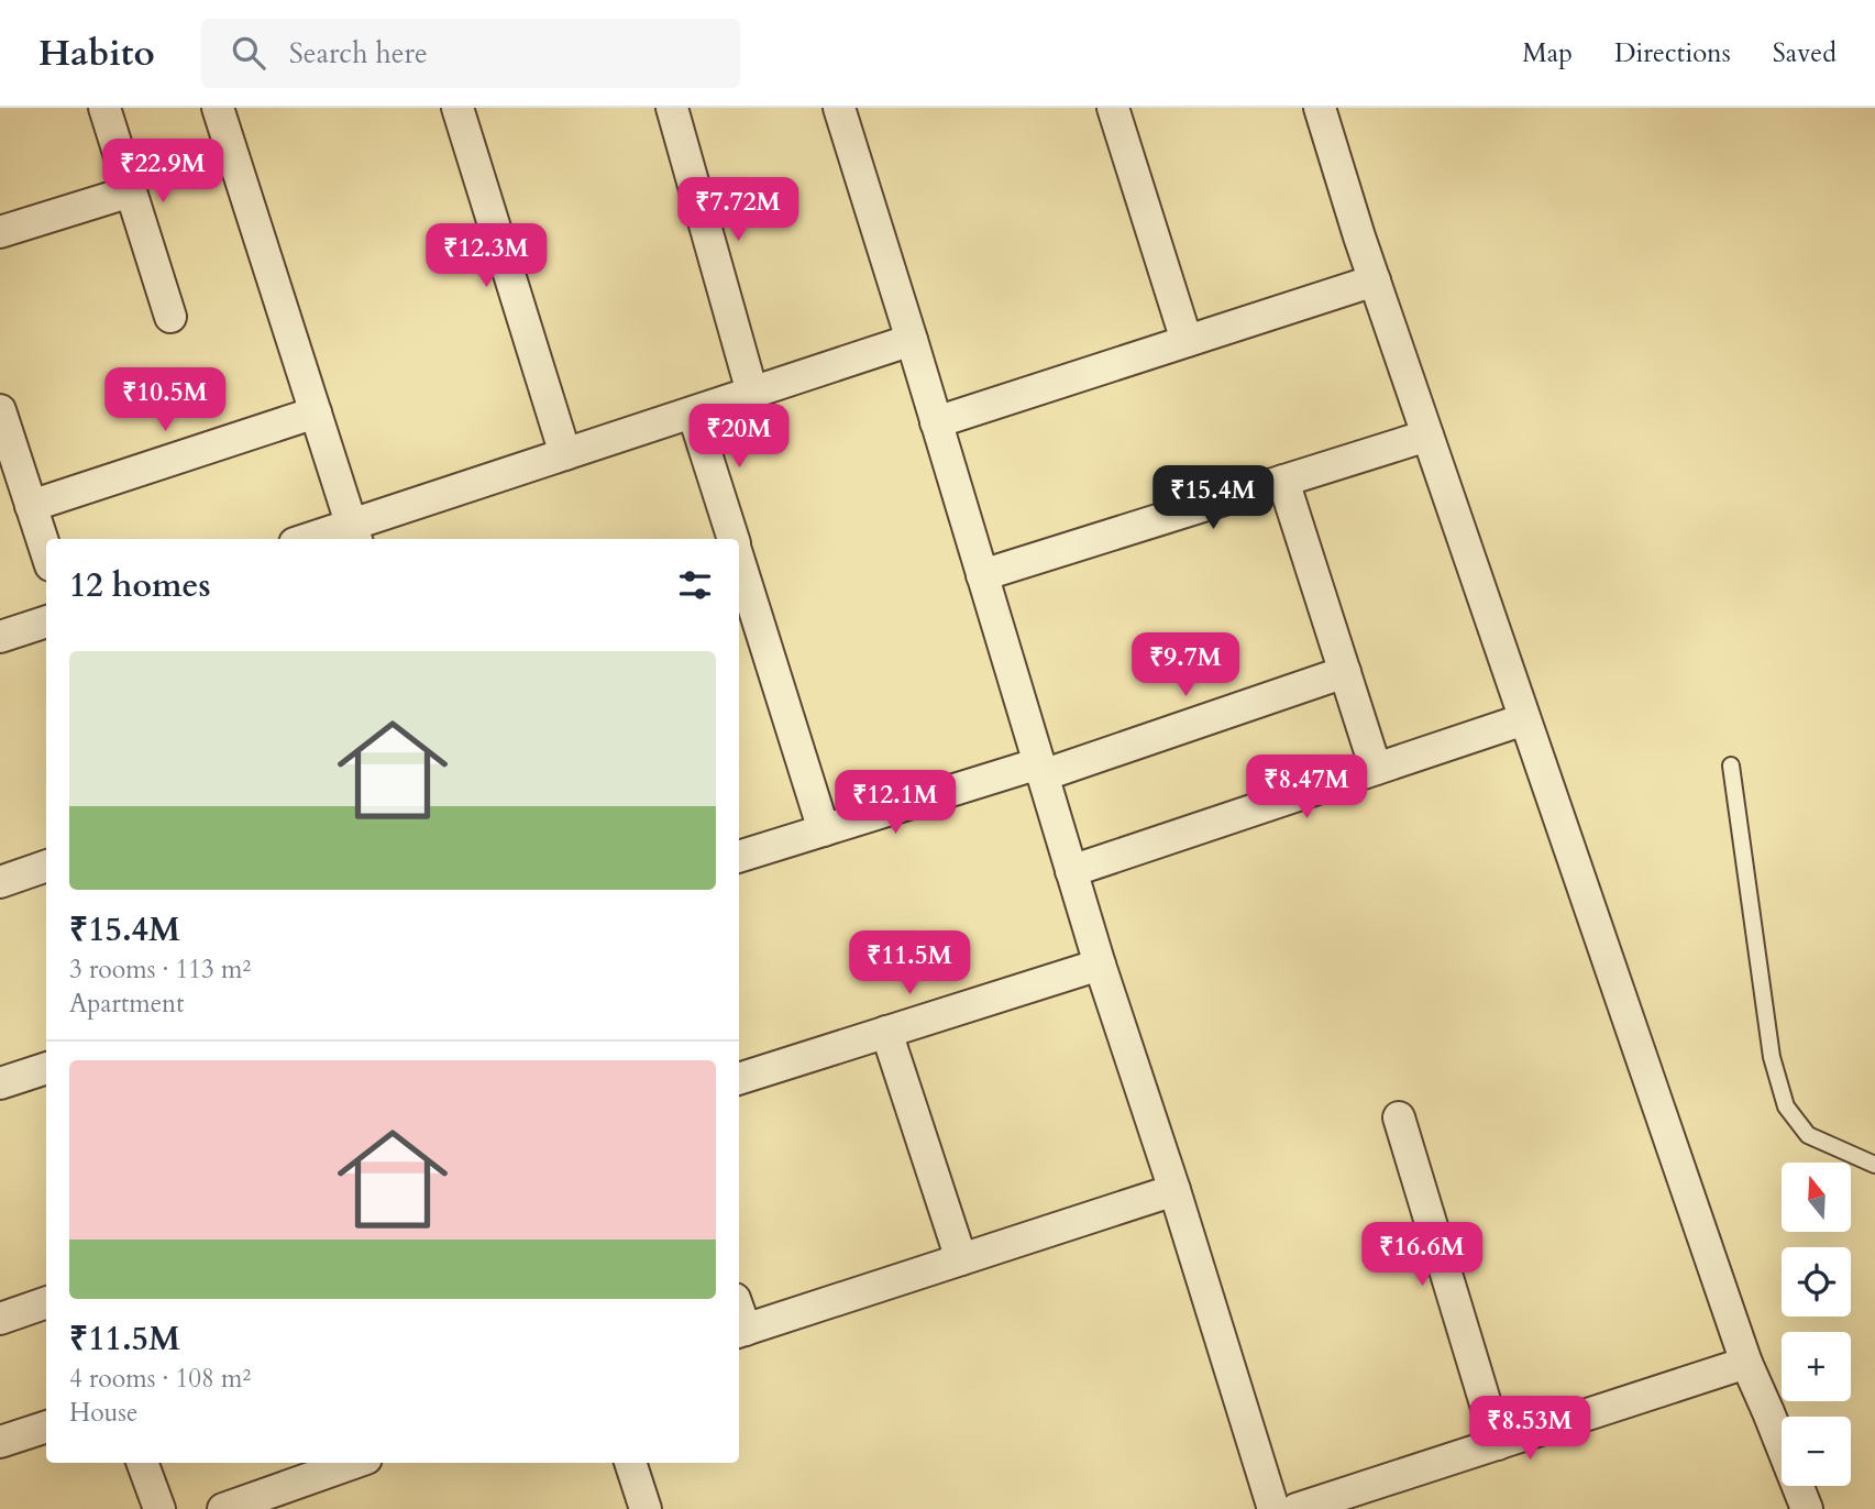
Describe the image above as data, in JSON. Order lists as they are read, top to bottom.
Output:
{
  "north": "top",
  "page": {
    "header": "Habito",
    "search": "Search here",
    "nav": ["Map", "Directions", "Saved"],
    "price": [
      "₹22.9M",
      "₹7.72M",
      "₹12.3M",
      "₹10.5M",
      "₹20M",
      "₹15.4M",
      "₹9.7M",
      "₹8.47M",
      "₹12.1M",
      "₹11.5M",
      "₹16.6M",
      "₹8.53M"
    ],
    "heading": "12 homes",
    "list": [
      {
        "name": "₹15.4M",
        "note": "3 rooms · 113 m² · Apartment"
      },
      {
        "name": "₹11.5M",
        "note": "4 rooms · 108 m² · House"
      }
    ],
    "map_buttons": ["+", "−"]
  }
}
